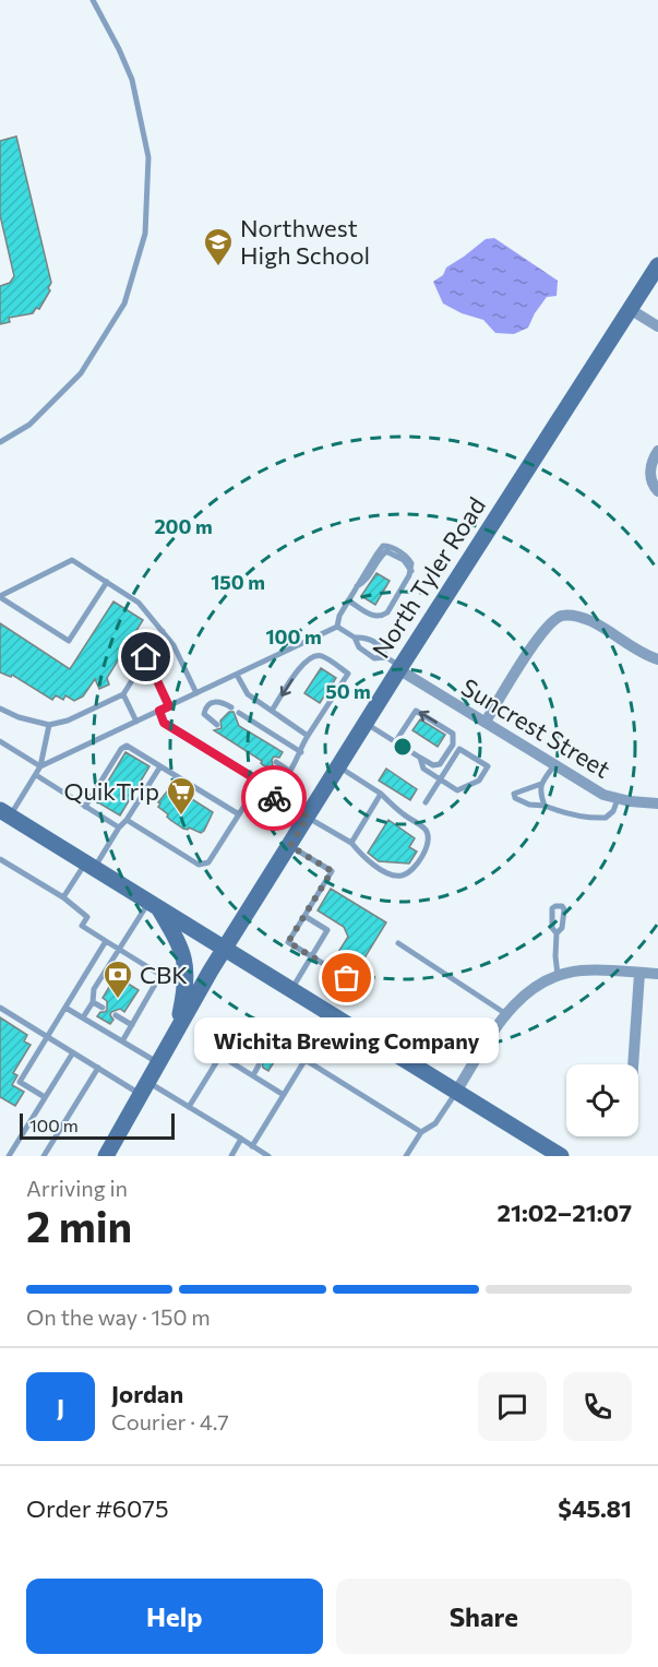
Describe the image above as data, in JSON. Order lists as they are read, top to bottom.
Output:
{
  "streets": {
    "main road": ["North Tyler Road"],
    "street": ["Suncrest Street"]
  },
  "crossings": [
    ["North Tyler Road", "Suncrest Street"]
  ],
  "places": {
    "school or university": ["Northwest High School"],
    "supermarket": ["QuikTrip"],
    "other": ["Wichita Brewing Company"],
    "bank": ["CBK"]
  },
  "scale_bar": "100 m",
  "page": {
    "bubble": "Wichita Brewing Company",
    "scale": "100 m",
    "heading": ["2 min", "Arriving in", "21:02–21:07"],
    "panel": [
      "Jordan",
      "Courier · 4.7",
      "Order #6075",
      "$45.81"
    ],
    "bar": "On the way · 150 m",
    "round": "J",
    "buttons": ["Help", "Share"]
  },
  "rings": [
    "200 m",
    "150 m",
    "100 m",
    "50 m"
  ]
}
